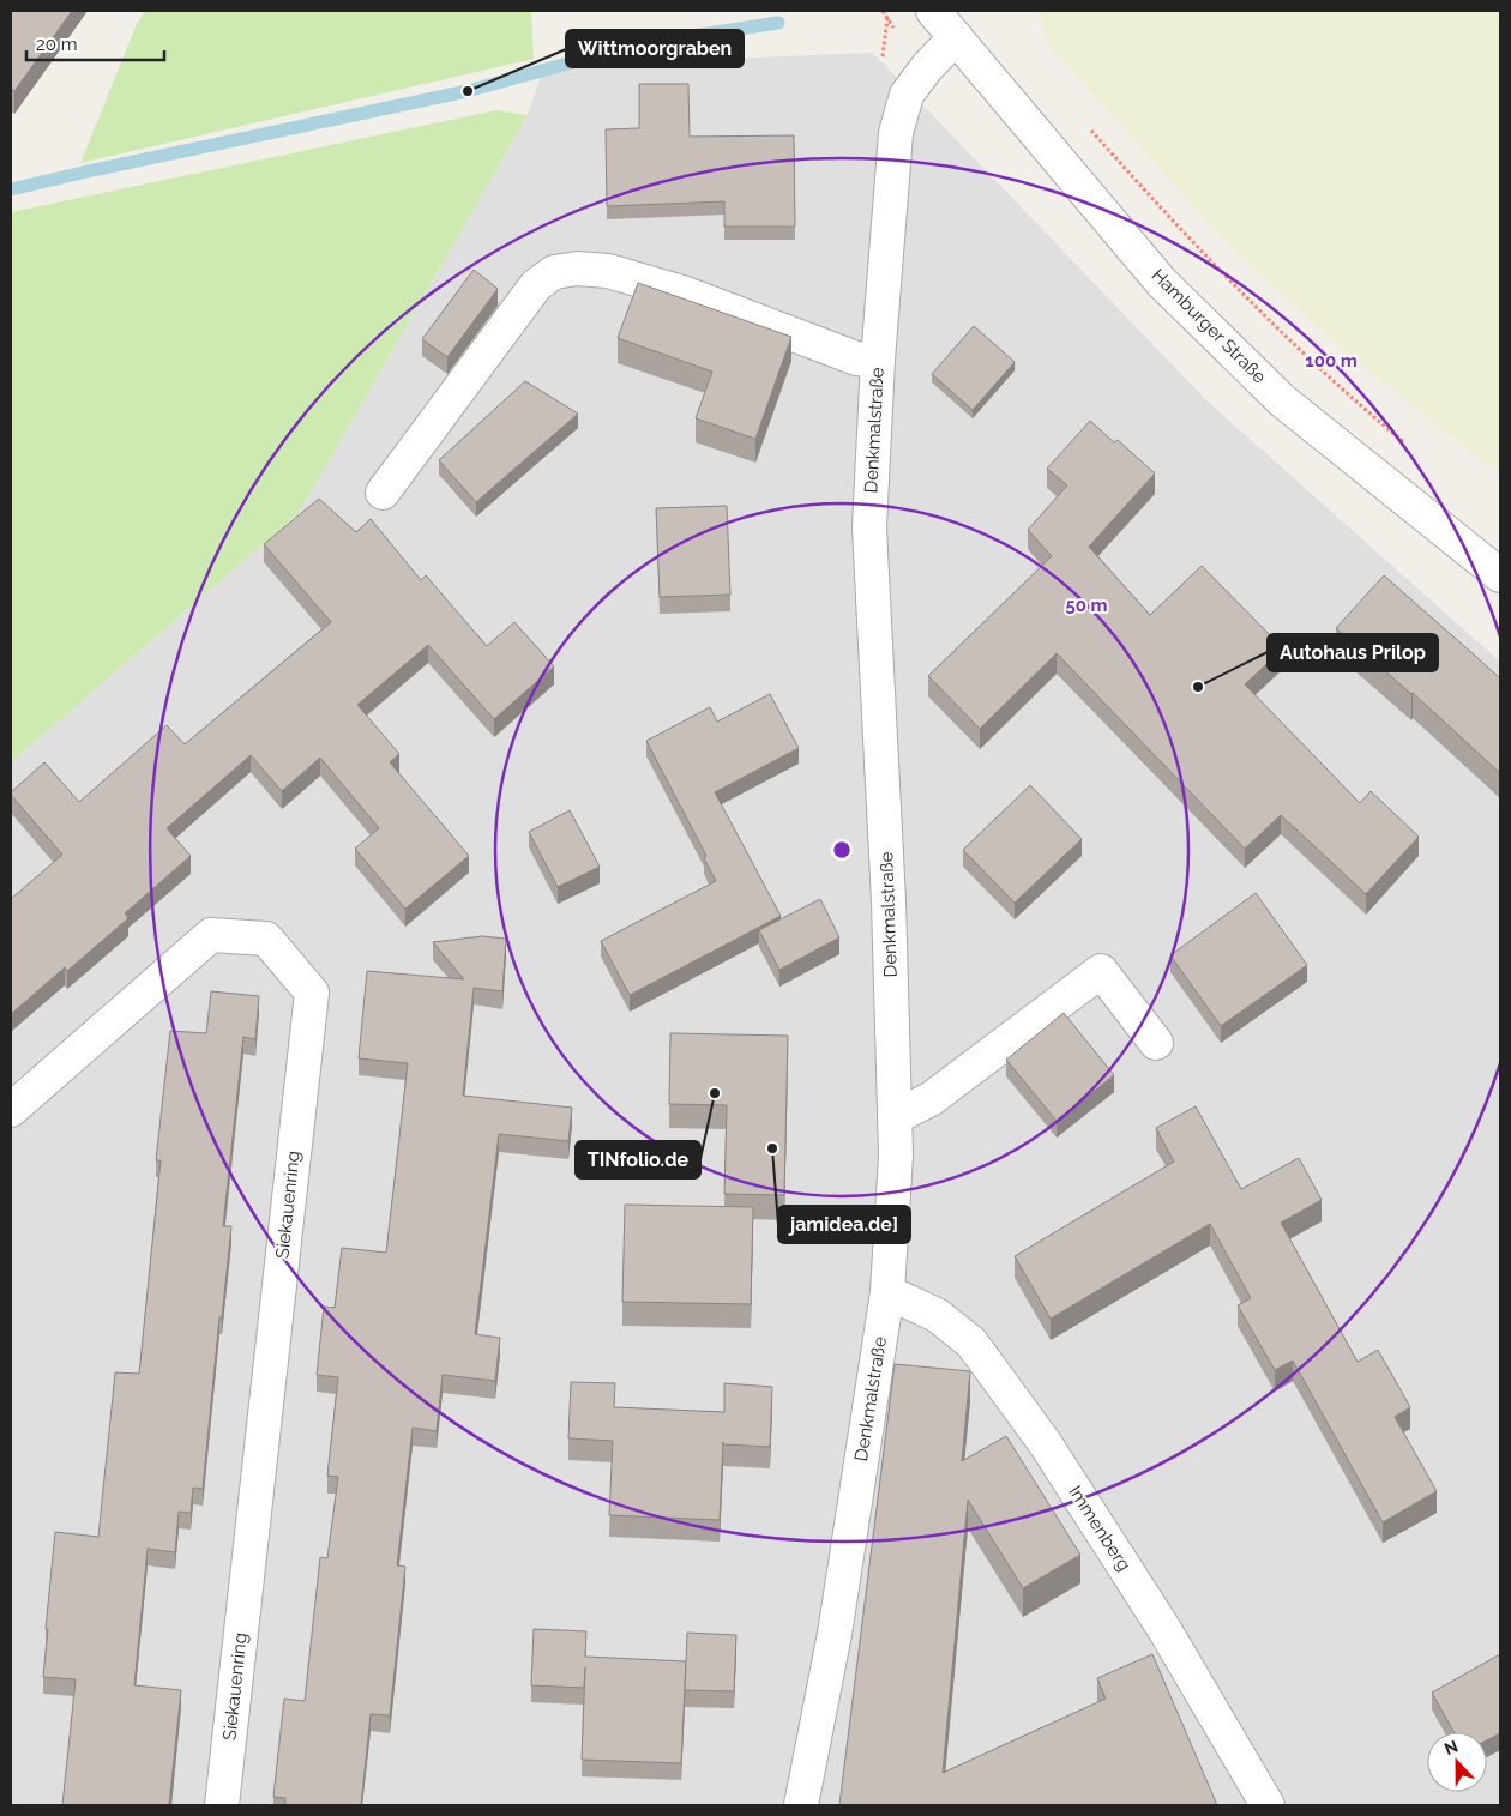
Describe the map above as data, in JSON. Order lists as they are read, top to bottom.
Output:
{
  "streets": {
    "street": [
      "Hamburger Straße",
      "Denkmalstraße",
      "Siekauenring",
      "Immenberg"
    ]
  },
  "crossings": [
    ["Hamburger Straße", "Denkmalstraße"],
    ["Denkmalstraße", "Immenberg"]
  ],
  "places": [
    "Wittmoorgraben",
    "Autohaus Prilop",
    "TINfolio.de",
    "jamidea.de]"
  ],
  "scale_bar": "20 m",
  "north": "top",
  "rings": ["100 m", "50 m"]
}
